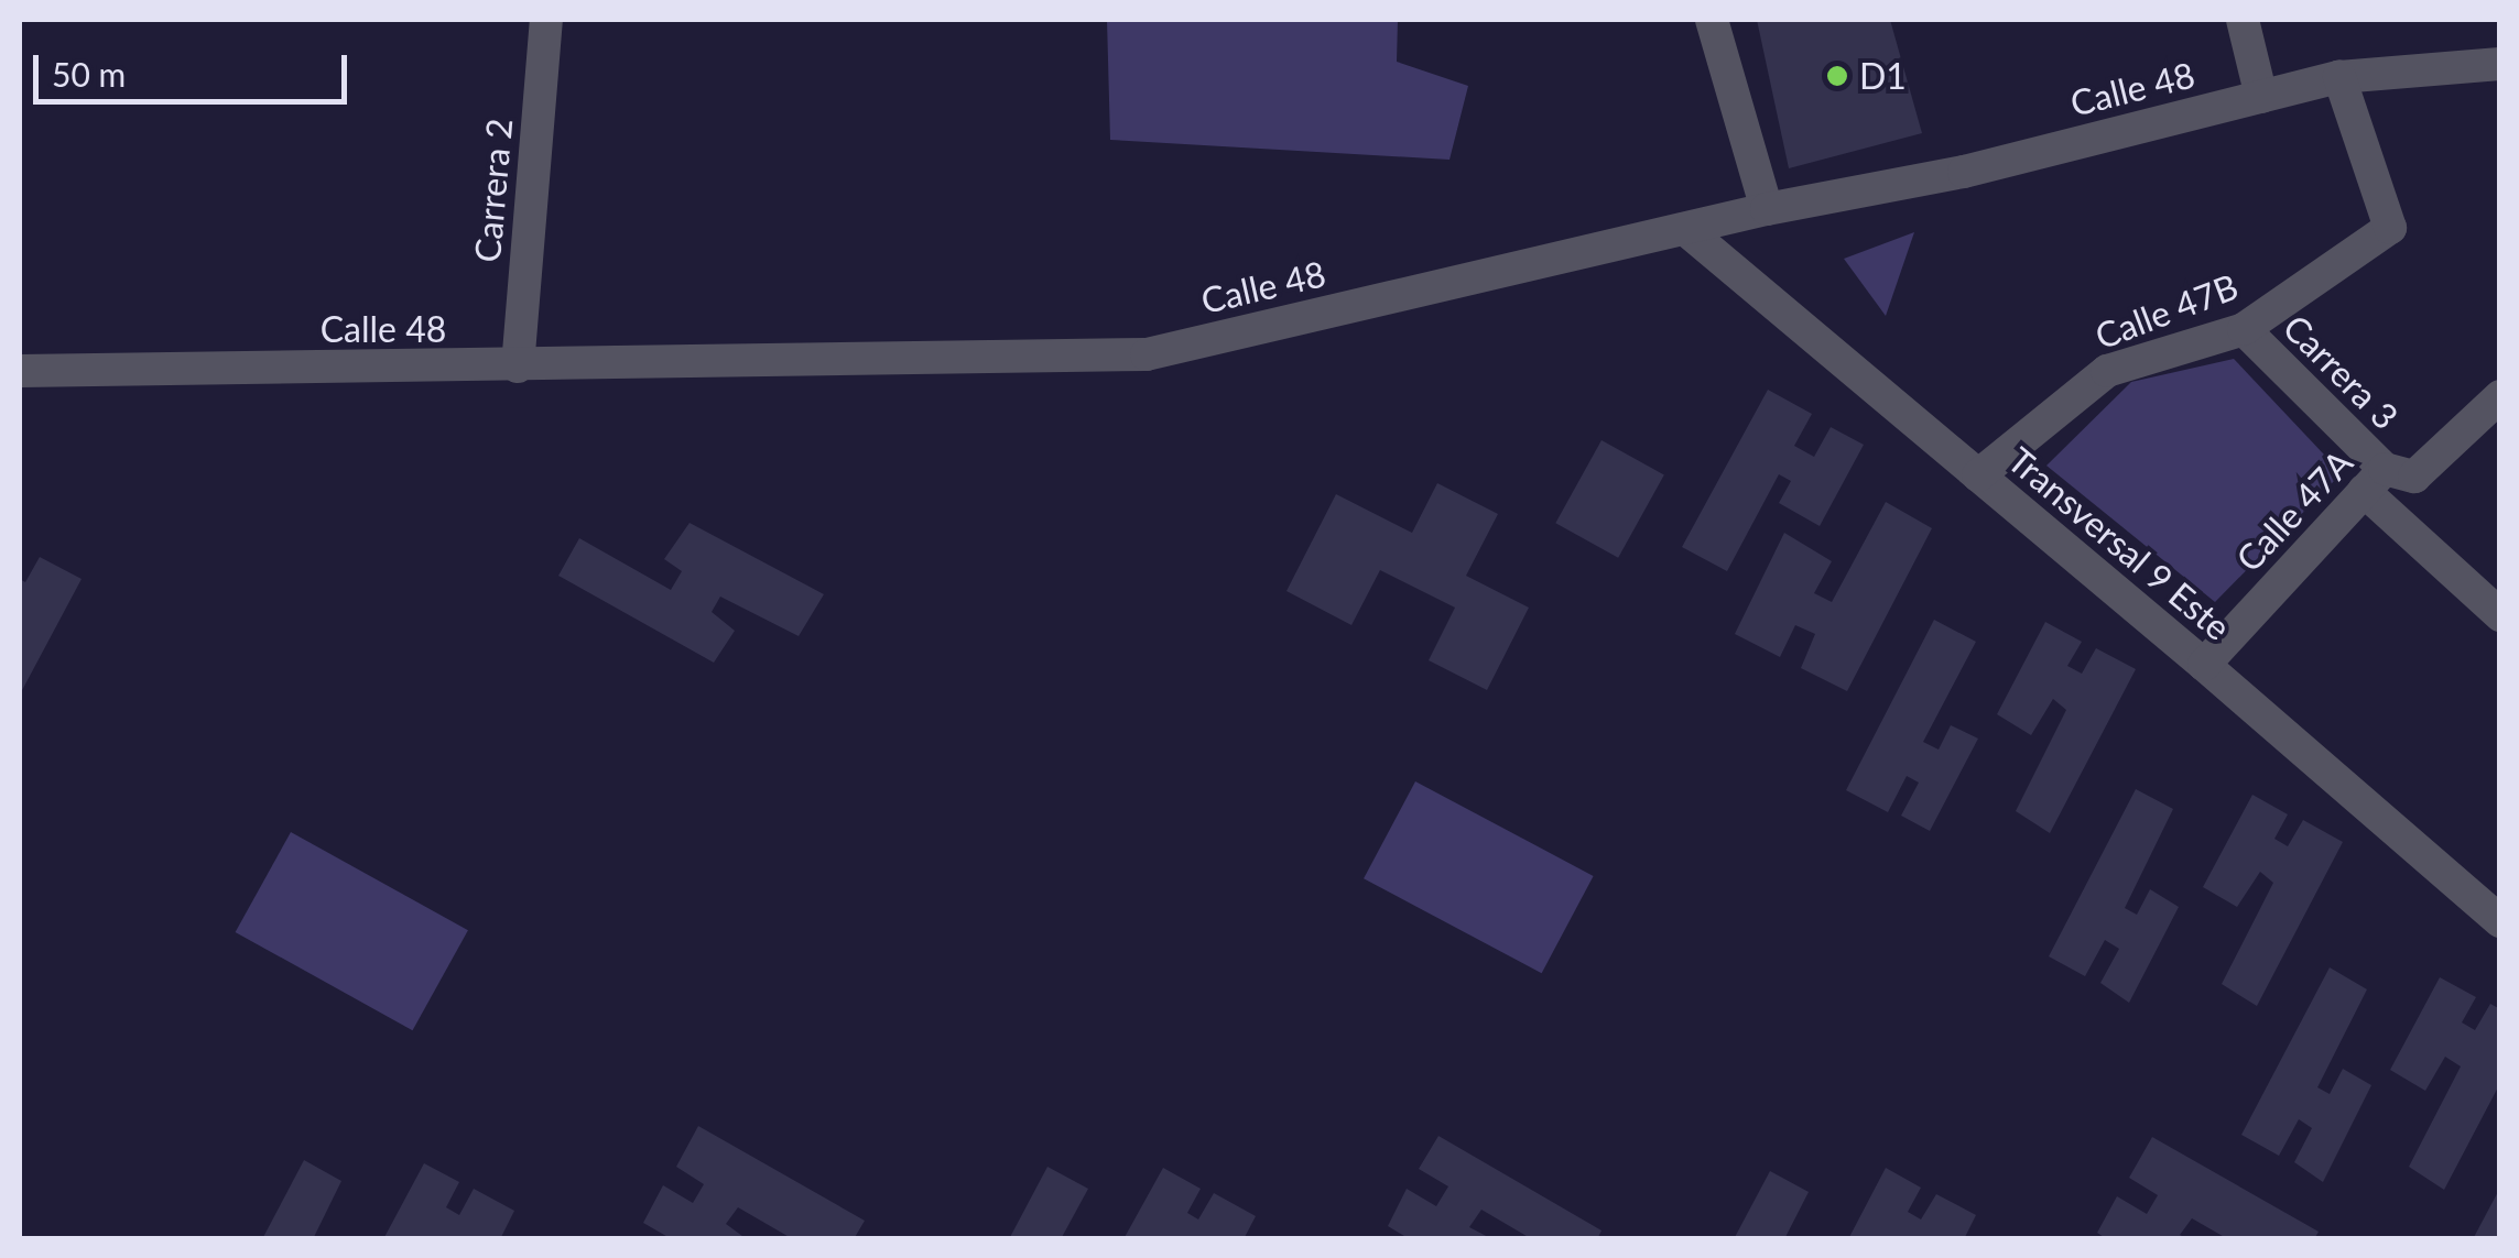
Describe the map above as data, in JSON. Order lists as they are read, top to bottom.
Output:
{
  "streets": {
    "street": [
      "Calle 48",
      "Carrera 2",
      "Calle 47B",
      "Carrera 3",
      "Calle 47A",
      "Transversal 9 Este"
    ]
  },
  "crossings": [
    ["Calle 48", "Carrera 2"],
    ["Calle 48", "Calle 47B"],
    ["Calle 48", "Transversal 9 Este"],
    ["Calle 47B", "Carrera 3"],
    ["Calle 47B", "Transversal 9 Este"],
    ["Carrera 3", "Calle 47A"],
    ["Calle 47A", "Transversal 9 Este"]
  ],
  "places": ["D1"],
  "scale_bar": "50 m"
}
